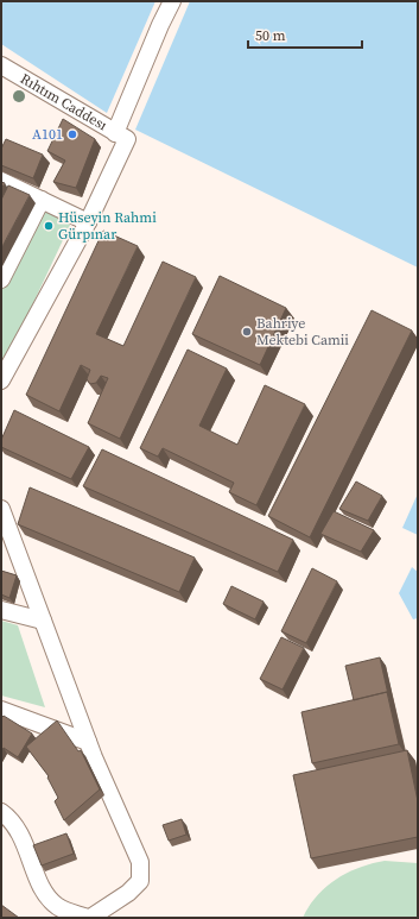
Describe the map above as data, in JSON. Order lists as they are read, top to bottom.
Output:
{
  "streets": {
    "street": ["Rıhtım Caddesı"]
  },
  "places": ["A101", "Hüseyin Rahmi Gürpınar", "Bahriye Mektebi Camii"],
  "scale_bar": "50 m"
}
